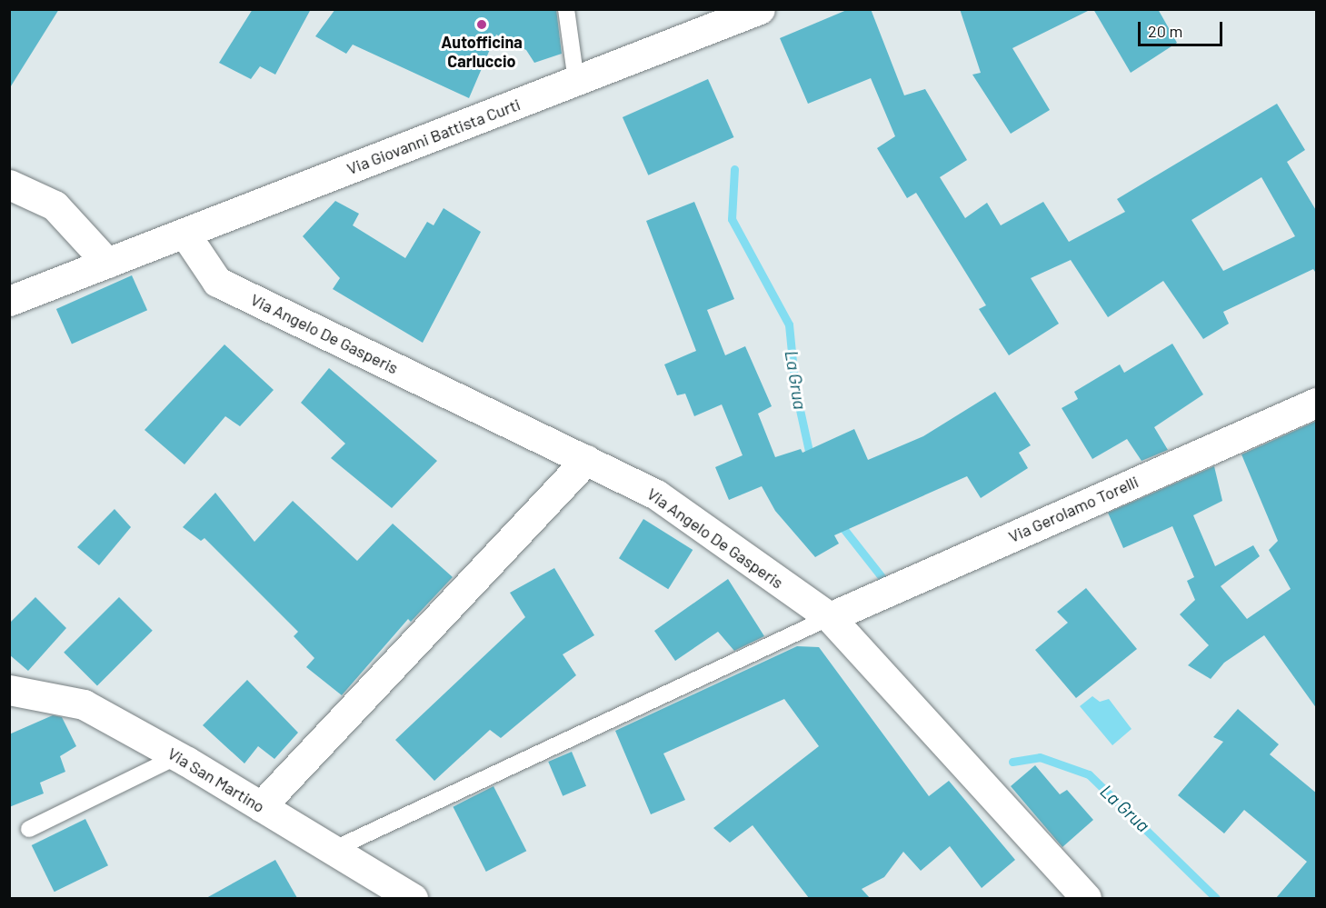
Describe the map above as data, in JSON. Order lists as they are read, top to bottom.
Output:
{
  "streets": {
    "street": [
      "Via Giovanni Battista Curti",
      "Via Angelo De Gasperis",
      "Via Gerolamo Torelli",
      "Via San Martino"
    ]
  },
  "crossings": [
    ["Via Giovanni Battista Curti", "Via Angelo De Gasperis"],
    ["Via Angelo De Gasperis", "Via Gerolamo Torelli"]
  ],
  "water": ["La Grua"],
  "places": ["Autofficina Carluccio"],
  "scale_bar": "20 m"
}
